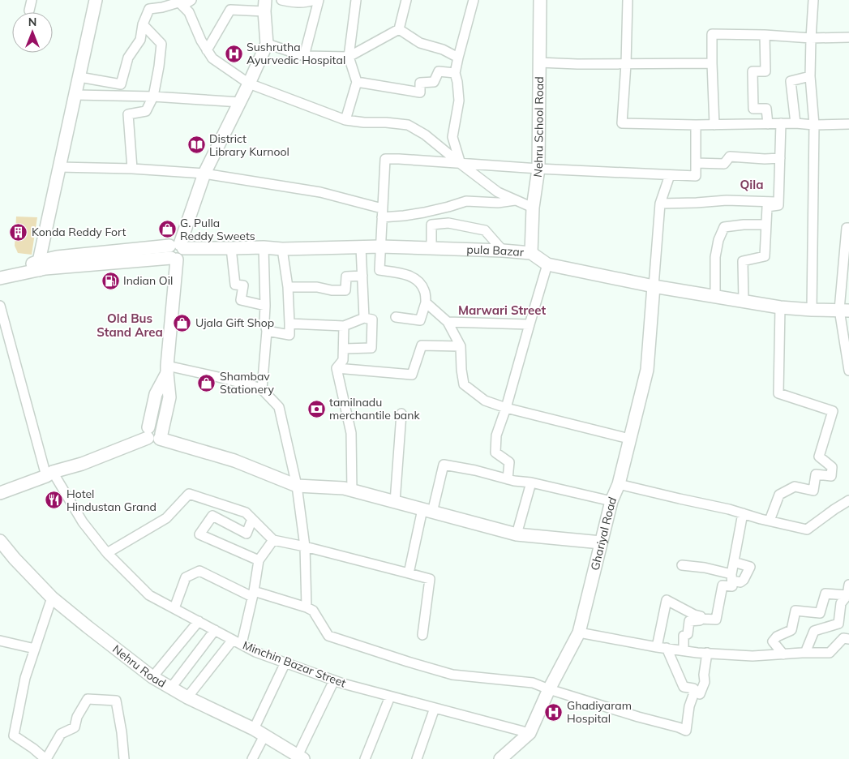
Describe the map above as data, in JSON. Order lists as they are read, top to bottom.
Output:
{
  "streets": {
    "street": [
      "Nehru School Road",
      "pula Bazar",
      "Ghariyal Road",
      "Minchin Bazar Street",
      "Nehru Road"
    ]
  },
  "crossings": [
    ["Nehru School Road", "pula Bazar"],
    ["pula Bazar", "Ghariyal Road"],
    ["Ghariyal Road", "Minchin Bazar Street"]
  ],
  "districts": ["Qila", "Marwari Street", "Old Bus Stand Area"],
  "places": {
    "hospital": ["Sushrutha Ayurvedic Hospital", "Ghadiyaram Hospital"],
    "library": ["District Library Kurnool"],
    "shop": ["G. Pulla Reddy Sweets", "Ujala Gift Shop", "Shambav Stationery"],
    "building": ["Konda Reddy Fort"],
    "fuel station": ["Indian Oil"],
    "bank": ["tamilnadu merchantile bank"],
    "restaurant": ["Hotel Hindustan Grand"]
  },
  "north": "top"
}
